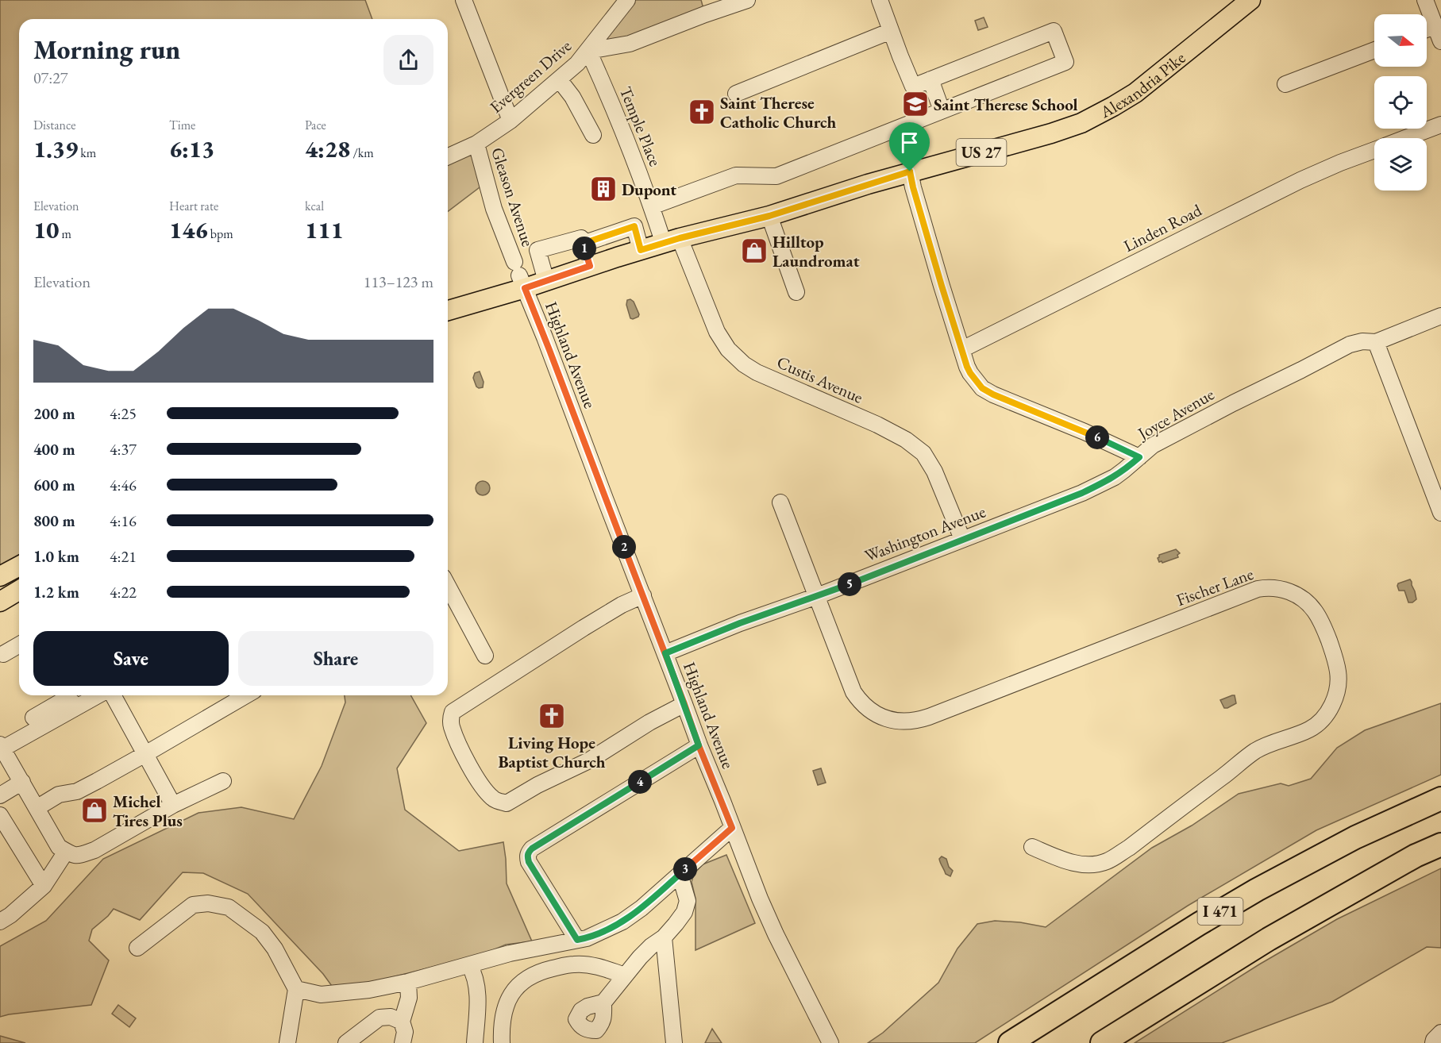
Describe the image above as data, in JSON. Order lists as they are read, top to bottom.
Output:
{
  "streets": {
    "highway": ["I 471"],
    "main road": ["Alexandria Pike", "US 27"],
    "street": [
      "Evergreen Drive",
      "Temple Place",
      "Gleason Avenue",
      "Linden Road",
      "Highland Avenue",
      "Custis Avenue",
      "Joyce Avenue",
      "Washington Avenue",
      "Fischer Lane"
    ]
  },
  "crossings": [
    ["Evergreen Drive", "Temple Place"],
    ["Evergreen Drive", "Gleason Avenue"],
    ["Alexandria Pike", "Temple Place"],
    ["Alexandria Pike", "Gleason Avenue"],
    ["Alexandria Pike", "Highland Avenue"],
    ["Alexandria Pike", "Custis Avenue"],
    ["Alexandria Pike", "Joyce Avenue"],
    ["Temple Place", "Custis Avenue"],
    ["Gleason Avenue", "Highland Avenue"],
    ["Linden Road", "Joyce Avenue"],
    ["Highland Avenue", "Washington Avenue"],
    ["Custis Avenue", "Washington Avenue"],
    ["Joyce Avenue", "Washington Avenue"],
    ["Washington Avenue", "Fischer Lane"]
  ],
  "places": {
    "school or university": ["Saint Therese School"],
    "church": ["Saint Therese Catholic Church", "Living Hope Baptist Church"],
    "building": ["Dupont"],
    "shop": ["Hilltop Laundromat", "Michel Tires Plus"]
  },
  "north": "right",
  "page": {
    "heading": ["Morning run", "07:27"],
    "stats": [
      ["Distance", "1.39 km"],
      ["Time", "6:13"],
      ["Pace", "4:28 /km"],
      ["Elevation", "10 m"],
      ["Heart rate", "146 bpm"],
      ["kcal", "111"]
    ],
    "pins": [
      "1",
      "6",
      "2",
      "5",
      "4",
      "3"
    ],
    "chart": ["Elevation", "113–123 m"],
    "list": [
      {
        "name": "200 m",
        "note": "4:25"
      },
      {
        "name": "400 m",
        "note": "4:37"
      },
      {
        "name": "600 m",
        "note": "4:46"
      },
      {
        "name": "800 m",
        "note": "4:16"
      },
      {
        "name": "1.0 km",
        "note": "4:21"
      },
      {
        "name": "1.2 km",
        "note": "4:22"
      }
    ],
    "buttons": ["Save", "Share"]
  }
}
